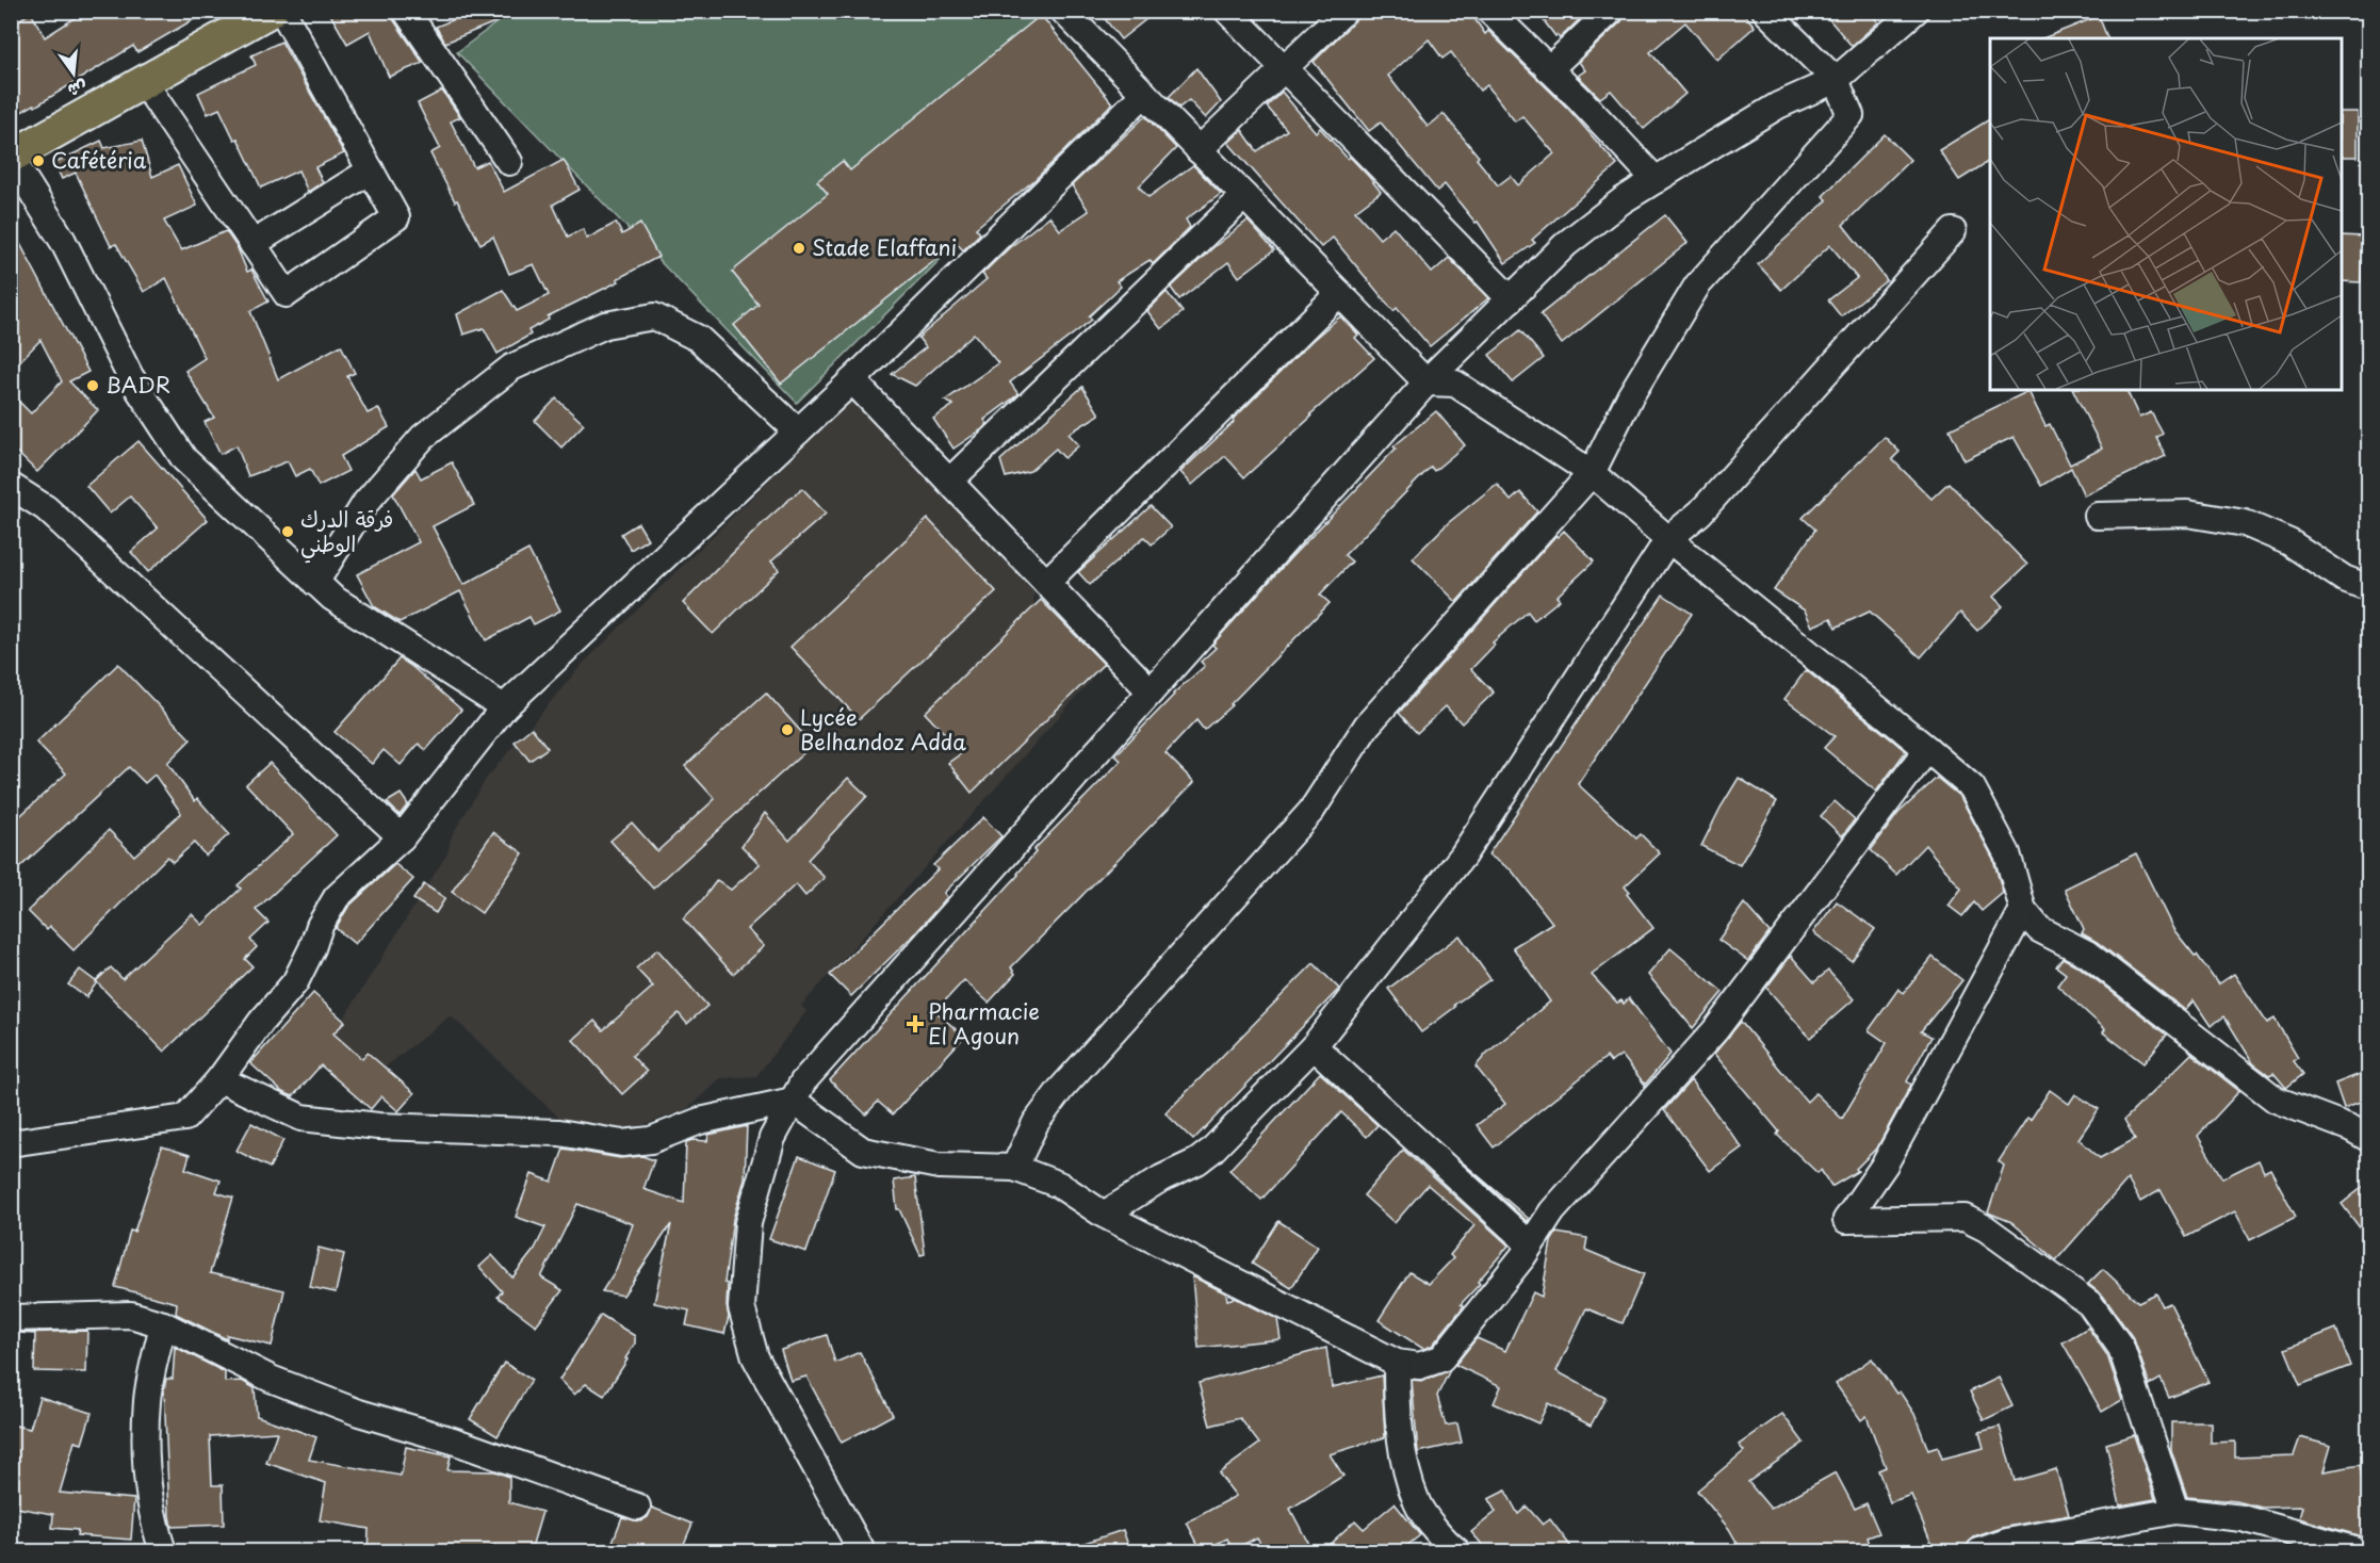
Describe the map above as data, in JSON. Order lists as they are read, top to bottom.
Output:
{
  "places": {
    "other": [
      "Cafétéria",
      "Stade Elaffani",
      "BADR",
      "فرقة الدرك الوطني",
      "Lycée Belhandoz Adda"
    ],
    "health": ["Pharmacie El Agoun"]
  },
  "north": "bottom"
}
